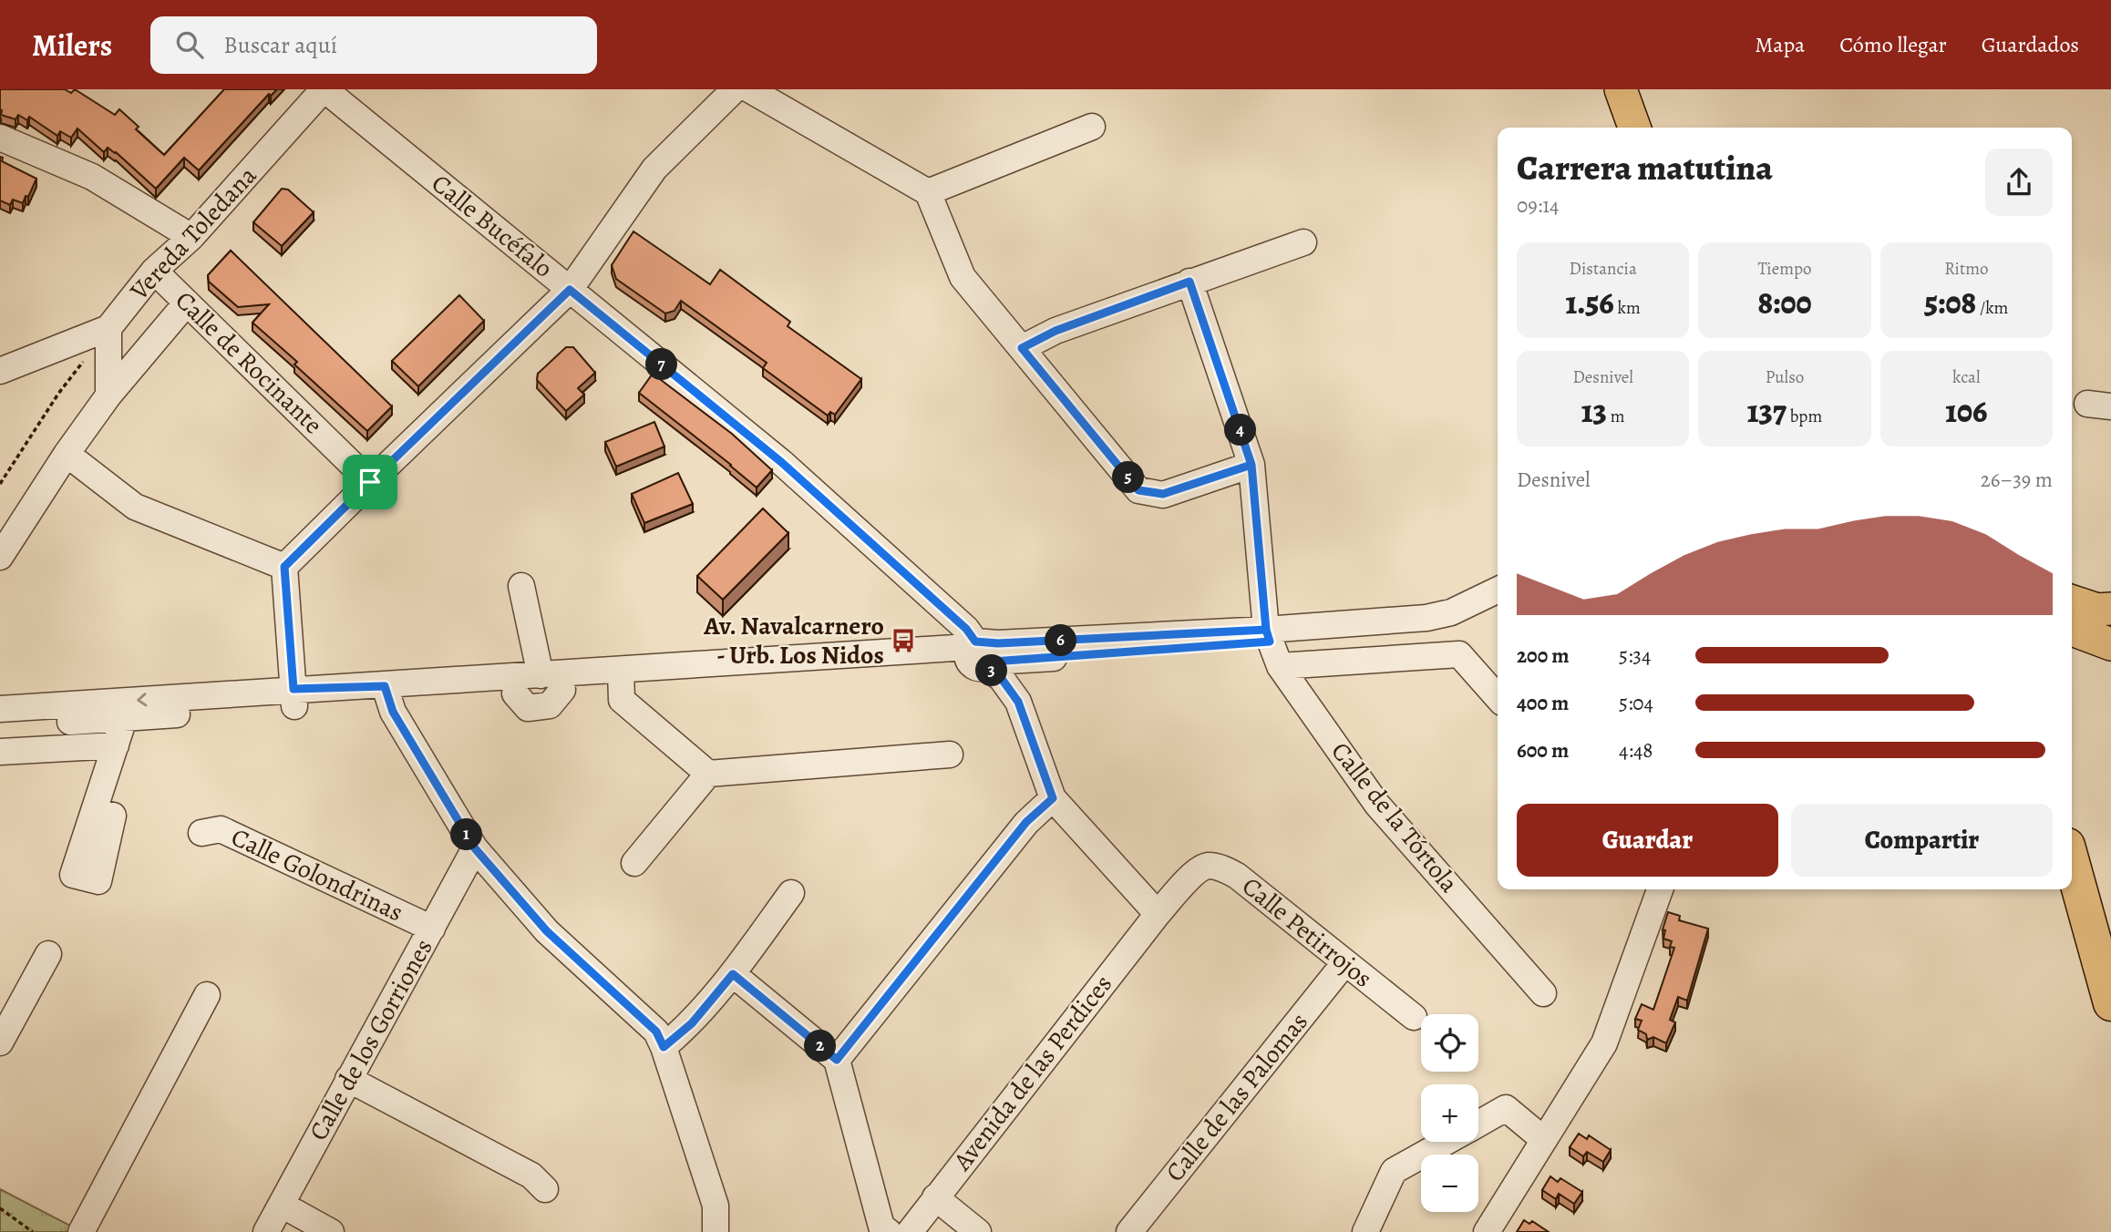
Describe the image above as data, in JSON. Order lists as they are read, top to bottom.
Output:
{
  "streets": {
    "street": [
      "Calle Bucéfalo",
      "Vereda Toledana",
      "Calle de Rocinante",
      "Calle de la Tórtola",
      "Calle Golondrinas",
      "Calle Petirrojos",
      "Calle de los Gorriones",
      "Avenida de las Perdices",
      "Calle de las Palomas"
    ]
  },
  "crossings": [
    ["Calle Bucéfalo", "Vereda Toledana"],
    ["Vereda Toledana", "Calle de Rocinante"],
    ["Calle Golondrinas", "Calle de los Gorriones"],
    ["Calle Petirrojos", "Avenida de las Perdices"],
    ["Calle Petirrojos", "Calle de las Palomas"]
  ],
  "places": {
    "bus stop": ["Av. Navalcarnero - Urb. Los Nidos"]
  },
  "page": {
    "header": "Milers",
    "search": "Buscar aquí",
    "nav": ["Mapa", "Cómo llegar", "Guardados"],
    "heading": ["Carrera matutina", "09:14"],
    "stats": [
      ["Distancia", "1.56 km"],
      ["Tiempo", "8:00"],
      ["Ritmo", "5:08 /km"],
      ["Desnivel", "13 m"],
      ["Pulso", "137 bpm"],
      ["kcal", "106"]
    ],
    "pins": [
      "7",
      "4",
      "5",
      "6",
      "3",
      "1",
      "2"
    ],
    "chart": ["Desnivel", "26–39 m"],
    "list": [
      {
        "name": "200 m",
        "note": "5:34"
      },
      {
        "name": "400 m",
        "note": "5:04"
      },
      {
        "name": "600 m",
        "note": "4:48"
      }
    ],
    "buttons": ["Guardar", "Compartir"],
    "map_buttons": ["+", "−"]
  }
}
